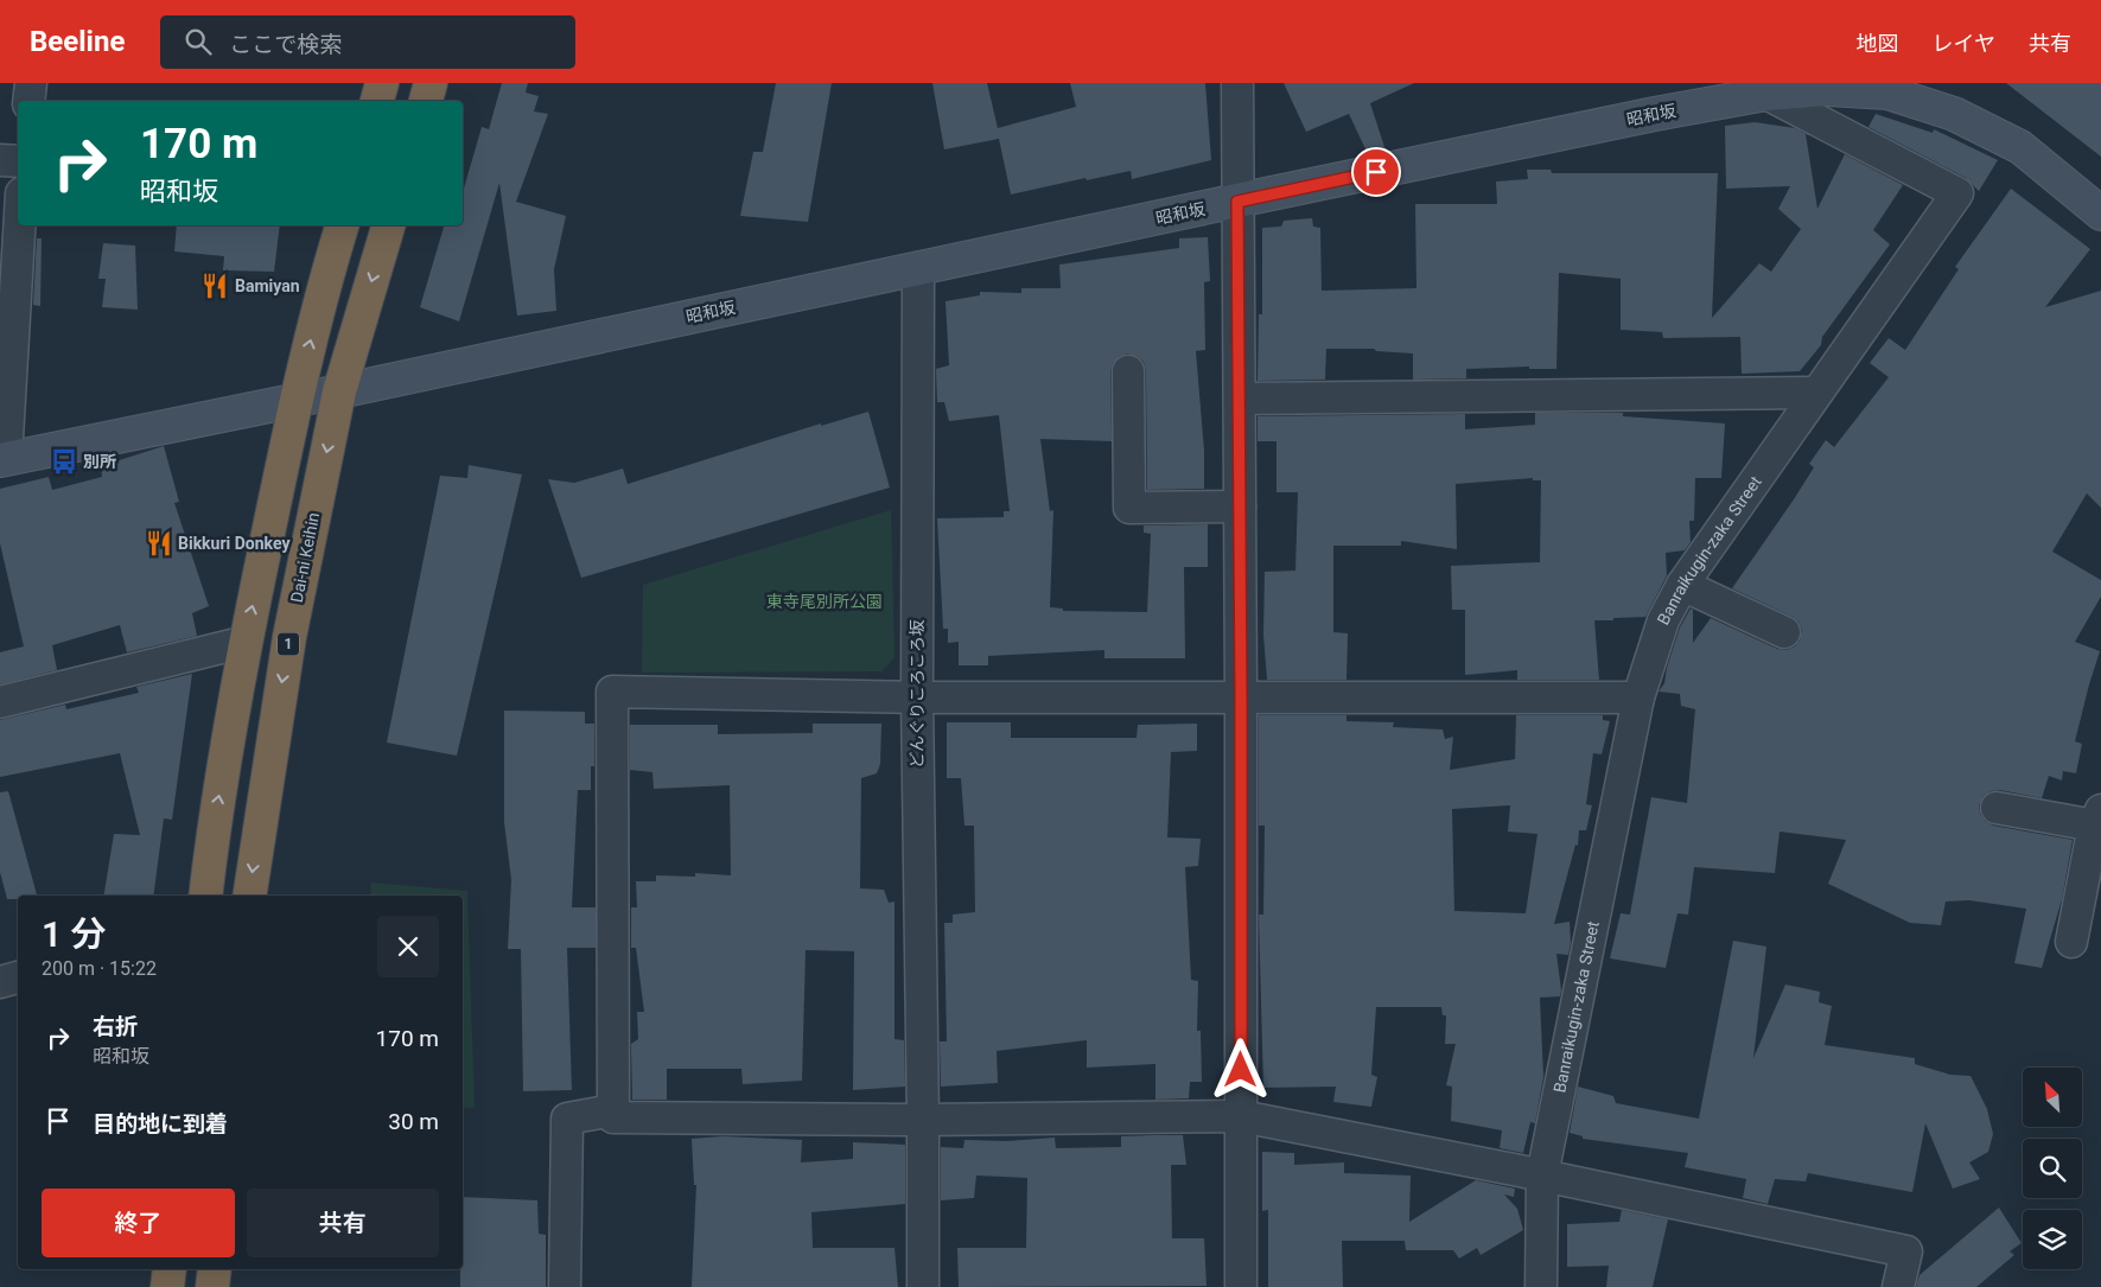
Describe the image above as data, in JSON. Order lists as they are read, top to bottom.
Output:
{
  "streets": {
    "highway": ["Dai-ni Keihin", "1"],
    "street": ["昭和坂", "Banraikugin-zaka Street", "どんぐりころころ坂"]
  },
  "crossings": [
    ["昭和坂", "Banraikugin-zaka Street"],
    ["昭和坂", "Dai-ni Keihin"],
    ["昭和坂", "どんぐりころころ坂"]
  ],
  "parks": ["東寺尾別所公園"],
  "places": {
    "restaurant": ["Bamiyan", "Bikkuri Donkey"],
    "bus stop": ["別所"]
  },
  "north": "top left",
  "page": {
    "header": "Beeline",
    "search": "ここで検索",
    "nav": ["地図", "レイヤ", "共有"],
    "turn": ["170 m", "昭和坂"],
    "heading": ["1 分", "200 m · 15:22"],
    "list": [
      {
        "name": "右折",
        "note": "昭和坂",
        "value": "170 m"
      },
      {
        "name": "目的地に到着",
        "value": "30 m"
      }
    ],
    "buttons": ["終了", "共有"]
  }
}
